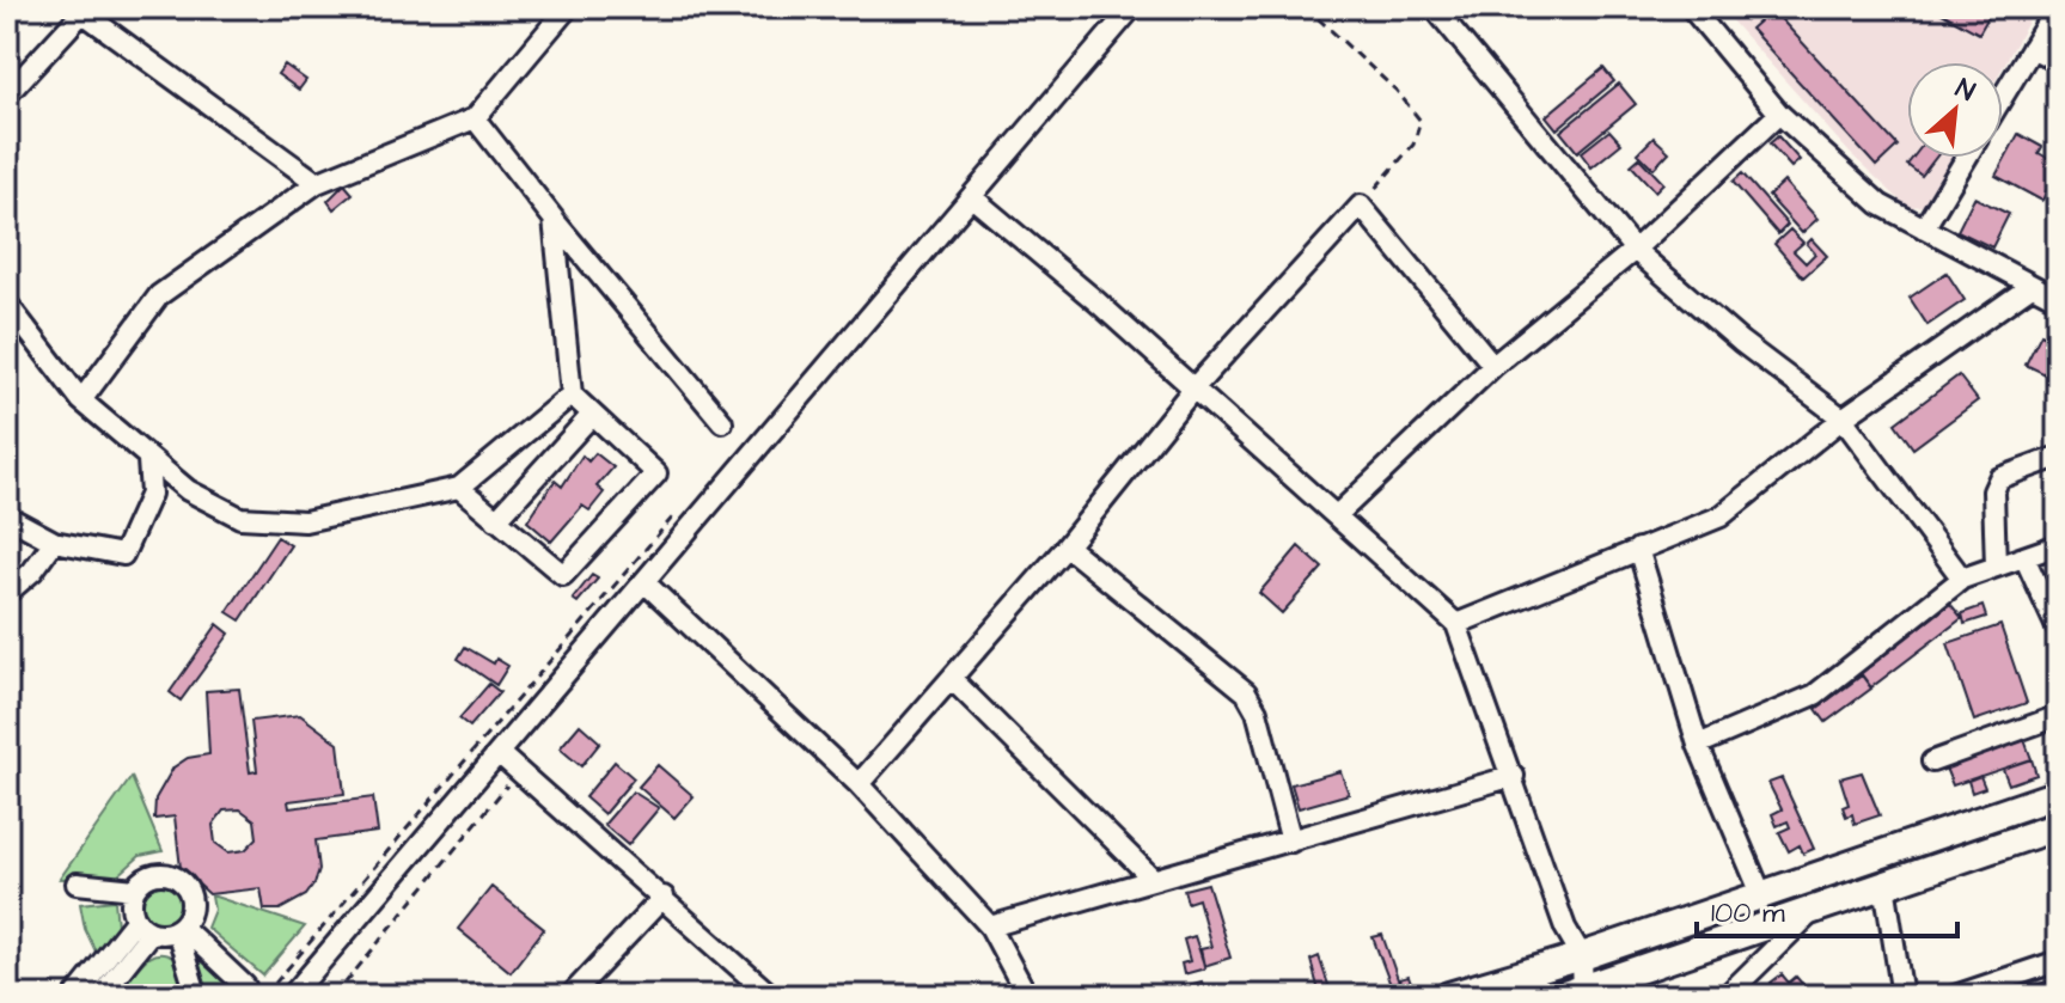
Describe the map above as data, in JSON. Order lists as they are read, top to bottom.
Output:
{
  "scale_bar": "100 m",
  "north": "top right"
}
